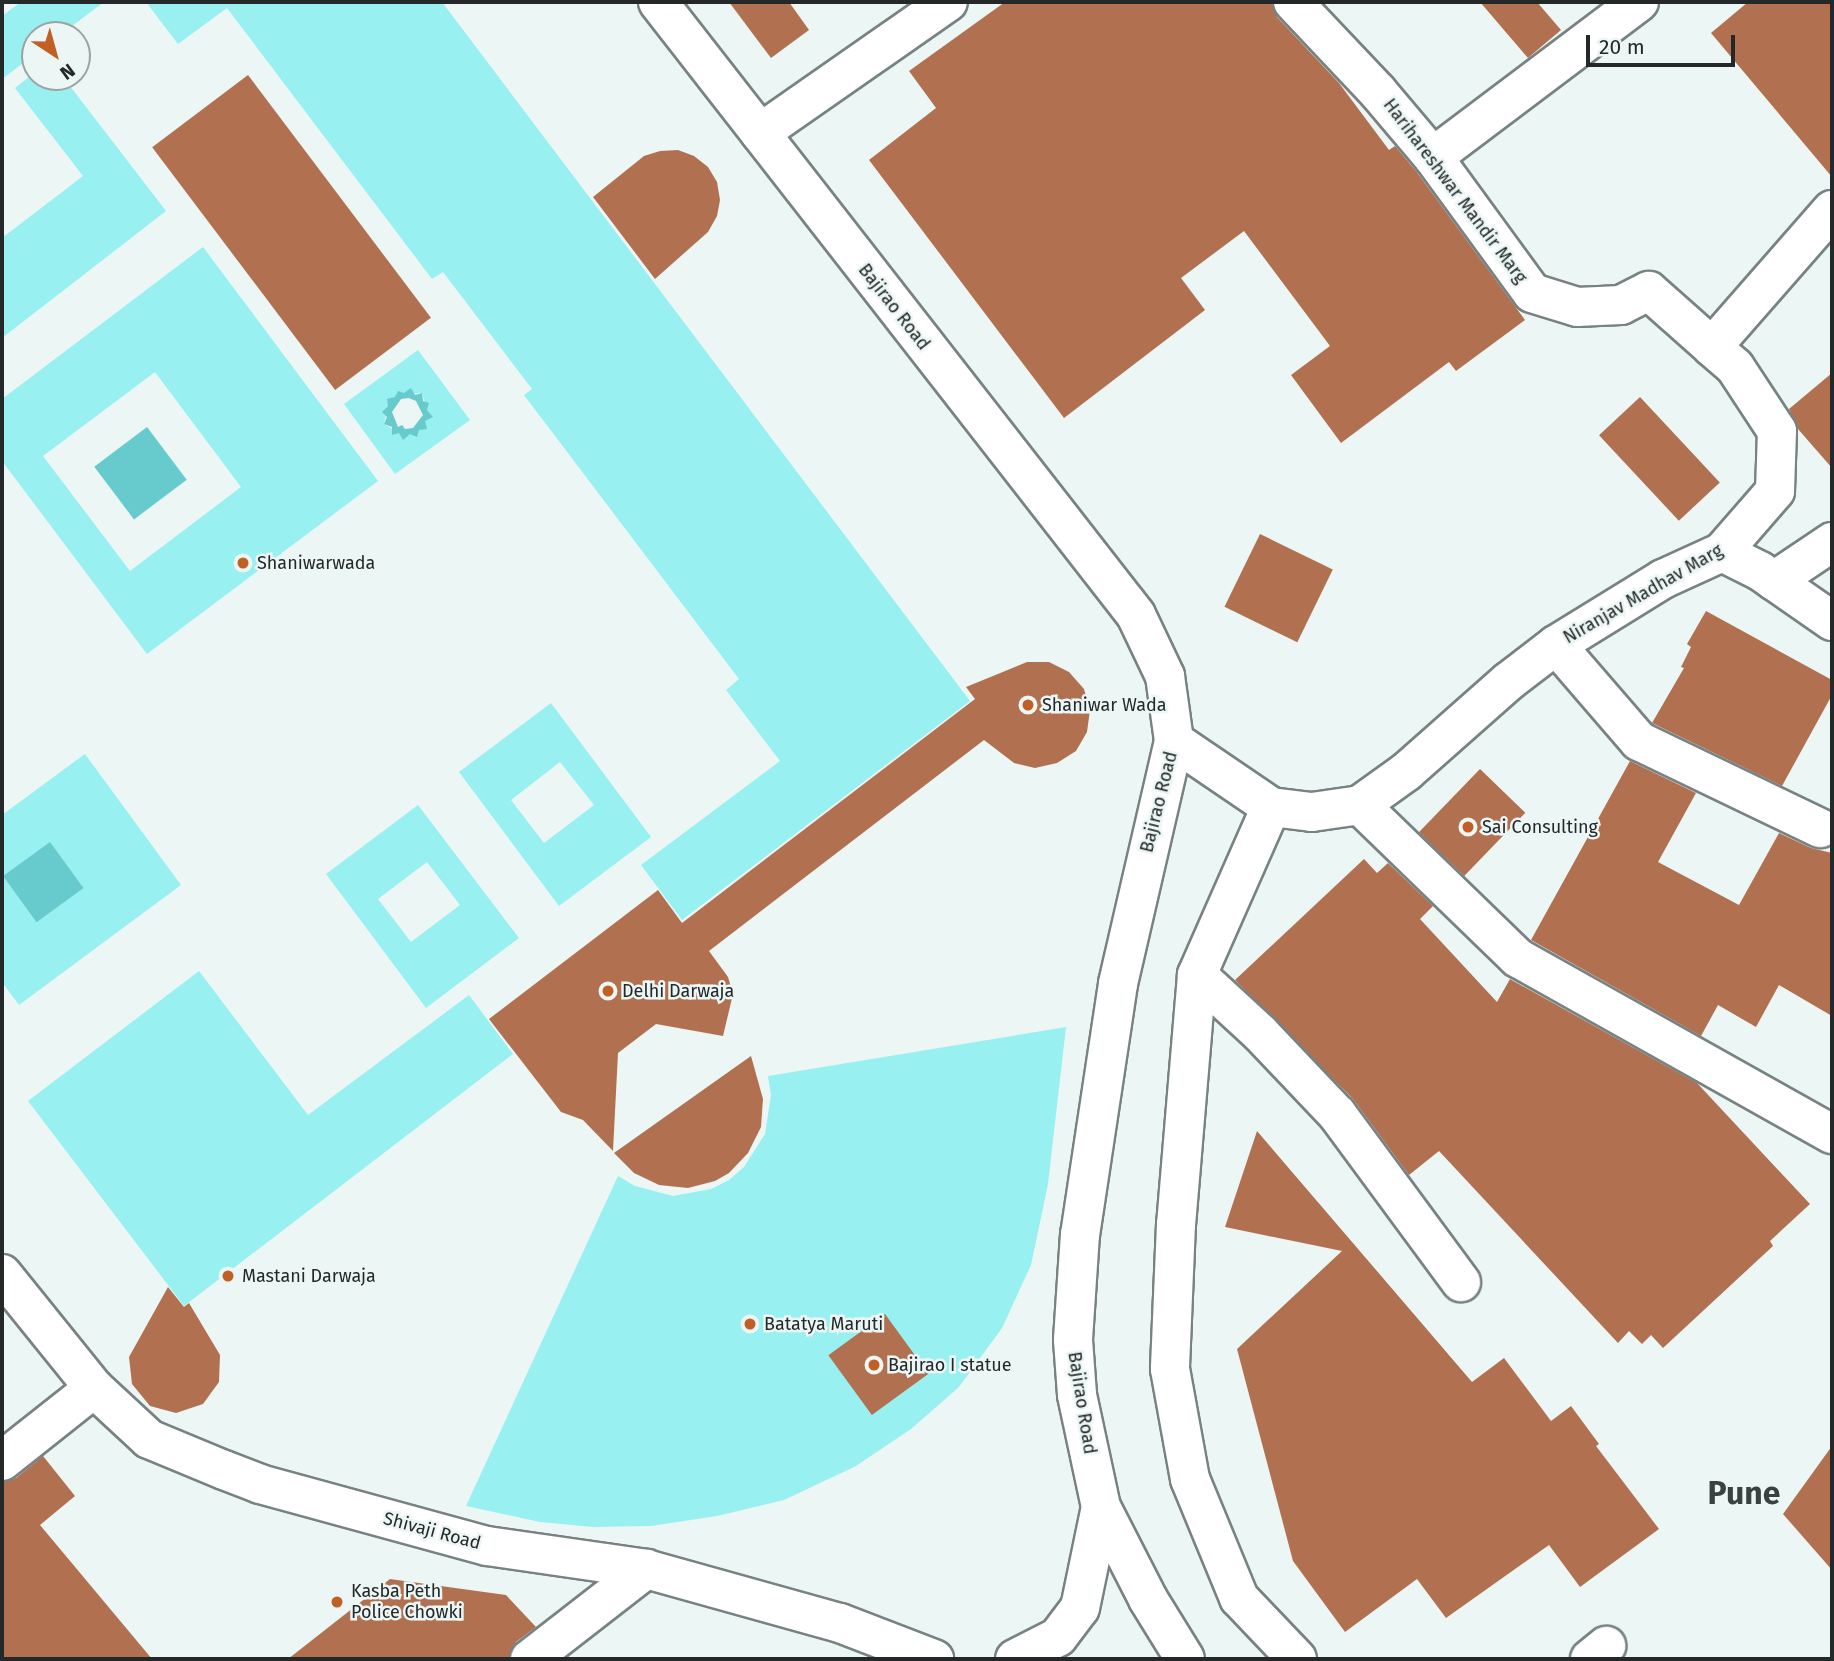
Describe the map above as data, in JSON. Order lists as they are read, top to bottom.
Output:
{
  "streets": {
    "main road": [
      "Harihareshwar Mandir Marg",
      "Bajirao Road",
      "Niranjav Madhav Marg",
      "Shivaji Road"
    ]
  },
  "crossings": [
    ["Harihareshwar Mandir Marg", "Niranjav Madhav Marg"],
    ["Bajirao Road", "Niranjav Madhav Marg"]
  ],
  "districts": ["Pune"],
  "places": [
    "Shaniwarwada",
    "Shaniwar Wada",
    "Sai Consulting",
    "Delhi Darwaja",
    "Mastani Darwaja",
    "Batatya Maruti",
    "Bajirao I statue",
    "Kasba Peth Police Chowki"
  ],
  "scale_bar": "20 m",
  "north": "bottom right"
}
